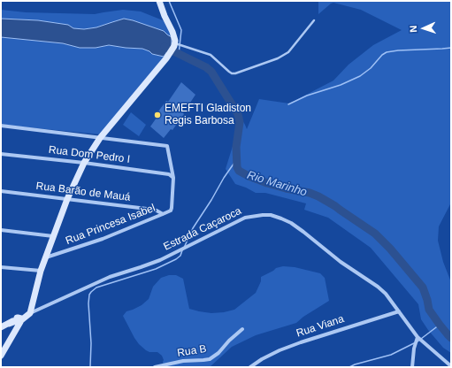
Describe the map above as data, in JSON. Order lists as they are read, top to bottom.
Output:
{
  "streets": {
    "main road": ["Estrada Caçaroca"],
    "street": [
      "Rua Dom Pedro I",
      "Rua Barão de Mauá",
      "Rua Princesa Isabel",
      "Rua Viana",
      "Rua B"
    ]
  },
  "crossings": [
    ["Rua Dom Pedro I", "Rua Princesa Isabel"],
    ["Rua Barão de Mauá", "Rua Princesa Isabel"],
    ["Estrada Caçaroca", "Rua Viana"]
  ],
  "water": ["Rio Marinho"],
  "places": ["EMEFTI Gladiston Regis Barbosa"],
  "north": "left"
}
